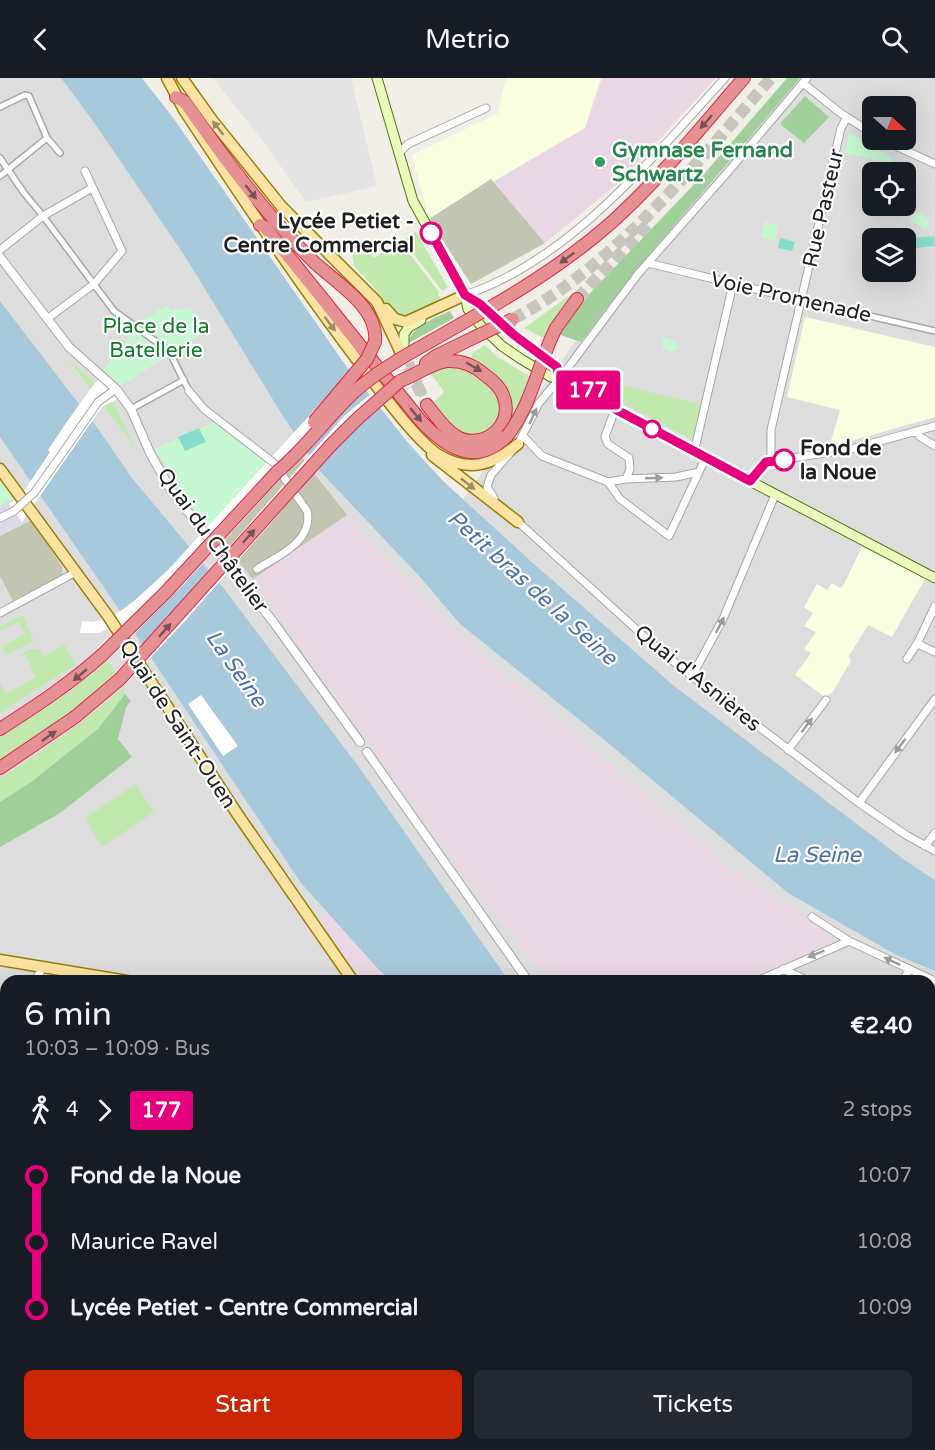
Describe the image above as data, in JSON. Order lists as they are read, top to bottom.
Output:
{
  "streets": {
    "main road": ["Quai de Saint-Ouen"],
    "street": [
      "Rue Pasteur",
      "Voie Promenade",
      "Quai du Châtelier",
      "Quai d'Asnières"
    ]
  },
  "crossings": [
    ["Rue Pasteur", "Voie Promenade"]
  ],
  "water": ["Petit bras de la Seine", "La Seine"],
  "parks": ["Place de la Batellerie"],
  "places": ["Gymnase Fernand Schwartz", "Lycée Petiet - Centre Commercial", "Fond de la Noue"],
  "lines": ["bus line 177"],
  "north": "right",
  "page": {
    "header": "Metrio",
    "on_map": "177",
    "heading": ["6 min", "10:03 – 10:09 · Bus", "€2.40"],
    "legs": ["4", "177", "2 stops"],
    "list": [
      {
        "name": "Fond de la Noue",
        "value": "10:07"
      },
      {
        "name": "Maurice Ravel",
        "value": "10:08"
      },
      {
        "name": "Lycée Petiet - Centre Commercial",
        "value": "10:09"
      }
    ],
    "buttons": ["Start", "Tickets"]
  }
}
